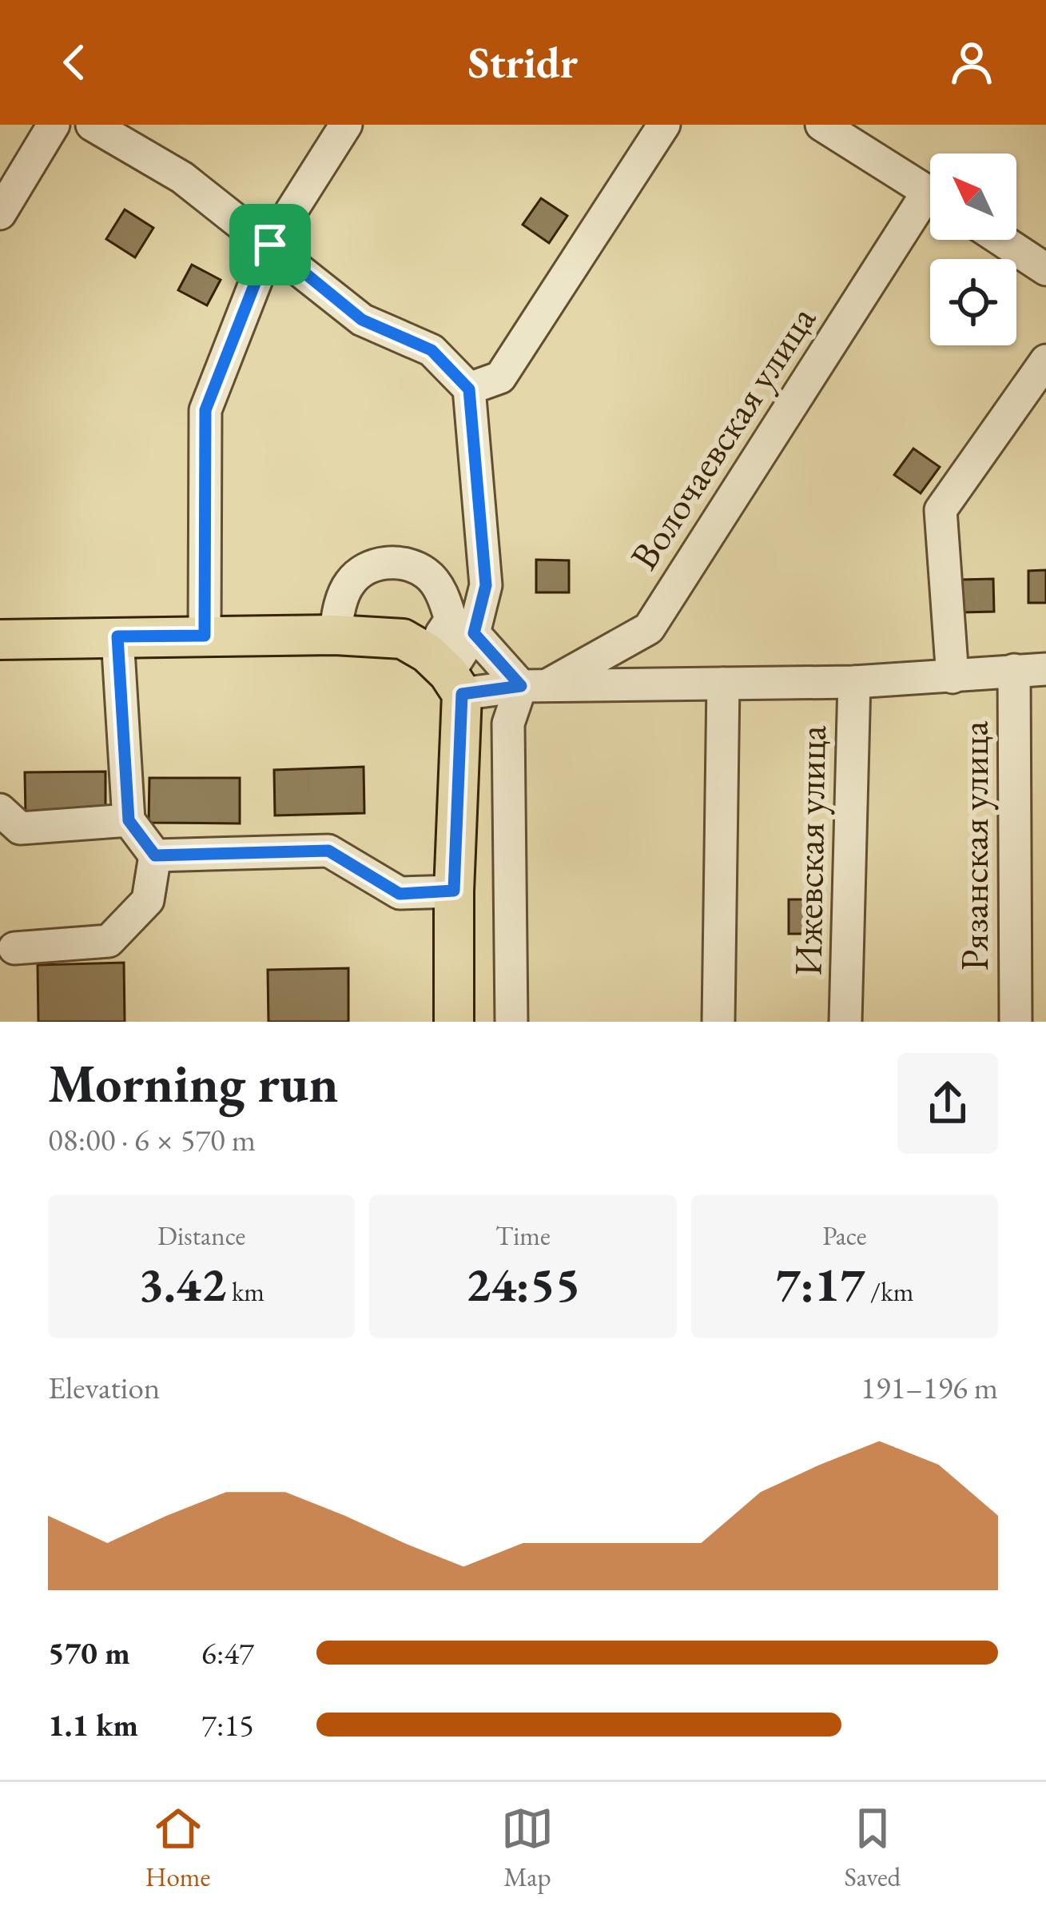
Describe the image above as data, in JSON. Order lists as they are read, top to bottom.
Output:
{
  "streets": {
    "street": ["Волочаевская улица", "Рязанская улица", "Ижевская улица"]
  },
  "north": "top left",
  "page": {
    "header": "Stridr",
    "heading": ["Morning run", "08:00 · 6 × 570 m"],
    "stats": [
      ["Distance", "3.42 km"],
      ["Time", "24:55"],
      ["Pace", "7:17 /km"]
    ],
    "chart": ["Elevation", "191–196 m"],
    "list": [
      {
        "name": "570 m",
        "note": "6:47"
      },
      {
        "name": "1.1 km",
        "note": "7:15"
      }
    ],
    "tabs": ["Home", "Map", "Saved"]
  }
}
